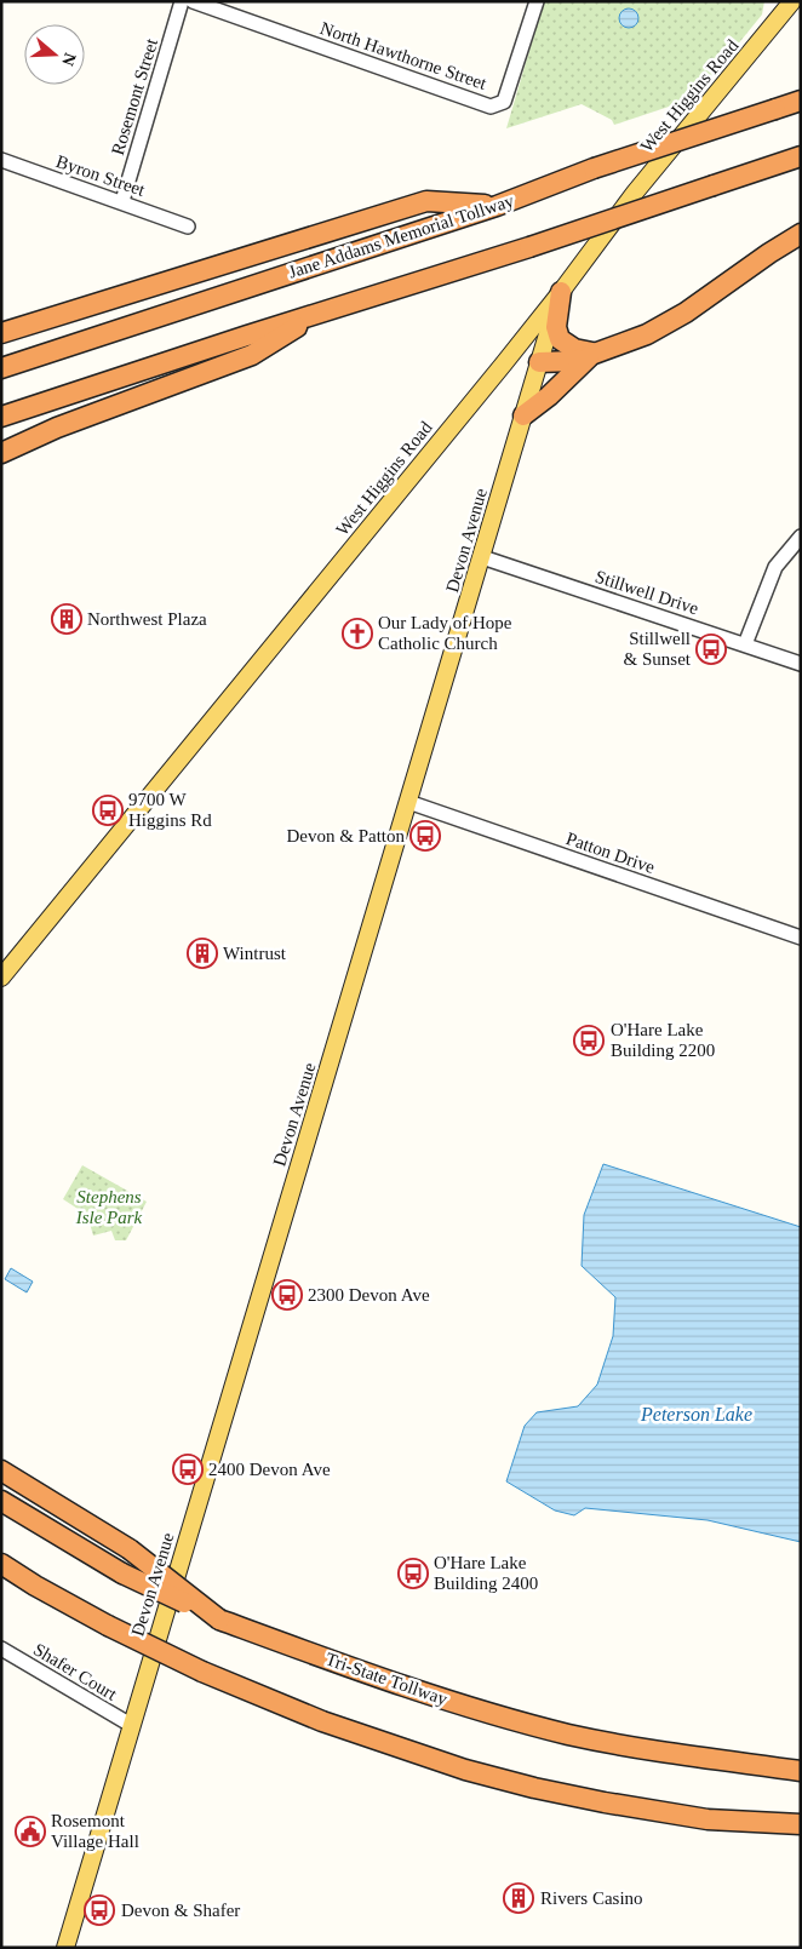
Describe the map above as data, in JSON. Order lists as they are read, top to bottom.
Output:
{
  "streets": {
    "highway": ["Jane Addams Memorial Tollway", "Tri-State Tollway"],
    "main road": ["West Higgins Road", "Devon Avenue"],
    "street": [
      "North Hawthorne Street",
      "Rosemont Street",
      "Byron Street",
      "Stillwell Drive",
      "Patton Drive",
      "Shafer Court"
    ]
  },
  "crossings": [
    ["West Higgins Road", "Devon Avenue"],
    ["Rosemont Street", "Byron Street"],
    ["Devon Avenue", "Stillwell Drive"],
    ["Devon Avenue", "Patton Drive"],
    ["Devon Avenue", "Shafer Court"]
  ],
  "water": ["Peterson Lake"],
  "parks": ["Stephens Isle Park"],
  "places": {
    "building": ["Northwest Plaza", "Wintrust", "Rivers Casino"],
    "church": ["Our Lady of Hope Catholic Church"],
    "bus stop": [
      "Stillwell & Sunset",
      "9700 W Higgins Rd",
      "Devon & Patton",
      "O'Hare Lake Building 2200",
      "2300 Devon Ave",
      "2400 Devon Ave",
      "O'Hare Lake Building 2400",
      "Devon & Shafer"
    ],
    "public building": ["Rosemont Village Hall"]
  },
  "north": "right"
}
